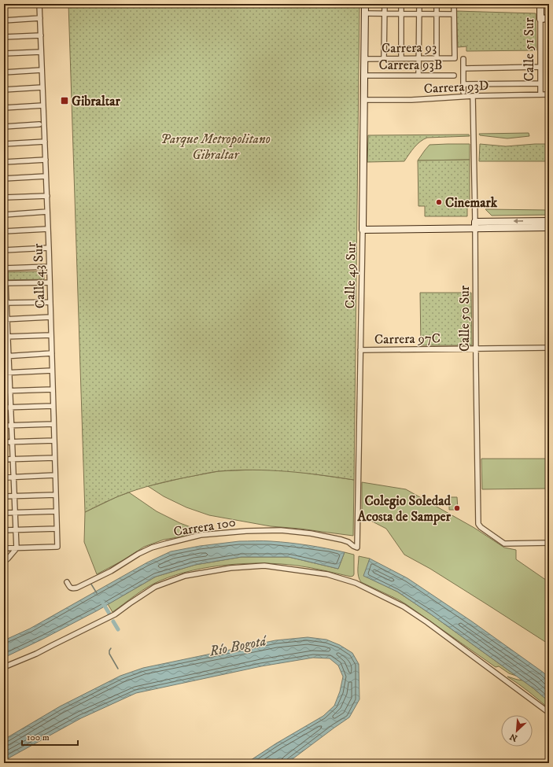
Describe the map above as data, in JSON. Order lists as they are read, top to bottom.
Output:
{
  "streets": {
    "street": [
      "Carrera 93",
      "Calle 51 Sur",
      "Carrera 93B",
      "Carrera 93D",
      "Calle 49 Sur",
      "Calle 43 Sur",
      "Calle 50 Sur",
      "Carrera 97C",
      "Carrera 100"
    ]
  },
  "crossings": [
    ["Carrera 93", "Calle 49 Sur"],
    ["Calle 51 Sur", "Carrera 93D"],
    ["Carrera 93D", "Calle 49 Sur"],
    ["Carrera 93D", "Calle 50 Sur"],
    ["Calle 49 Sur", "Carrera 97C"],
    ["Calle 49 Sur", "Carrera 100"],
    ["Calle 50 Sur", "Carrera 97C"]
  ],
  "water": ["Río Bogotá"],
  "parks": ["Parque Metropolitano Gibraltar"],
  "places": {
    "transit": ["Gibraltar"],
    "other": ["Cinemark", "Colegio Soledad Acosta de Samper"]
  },
  "scale_bar": "100 m",
  "north": "bottom left"
}
